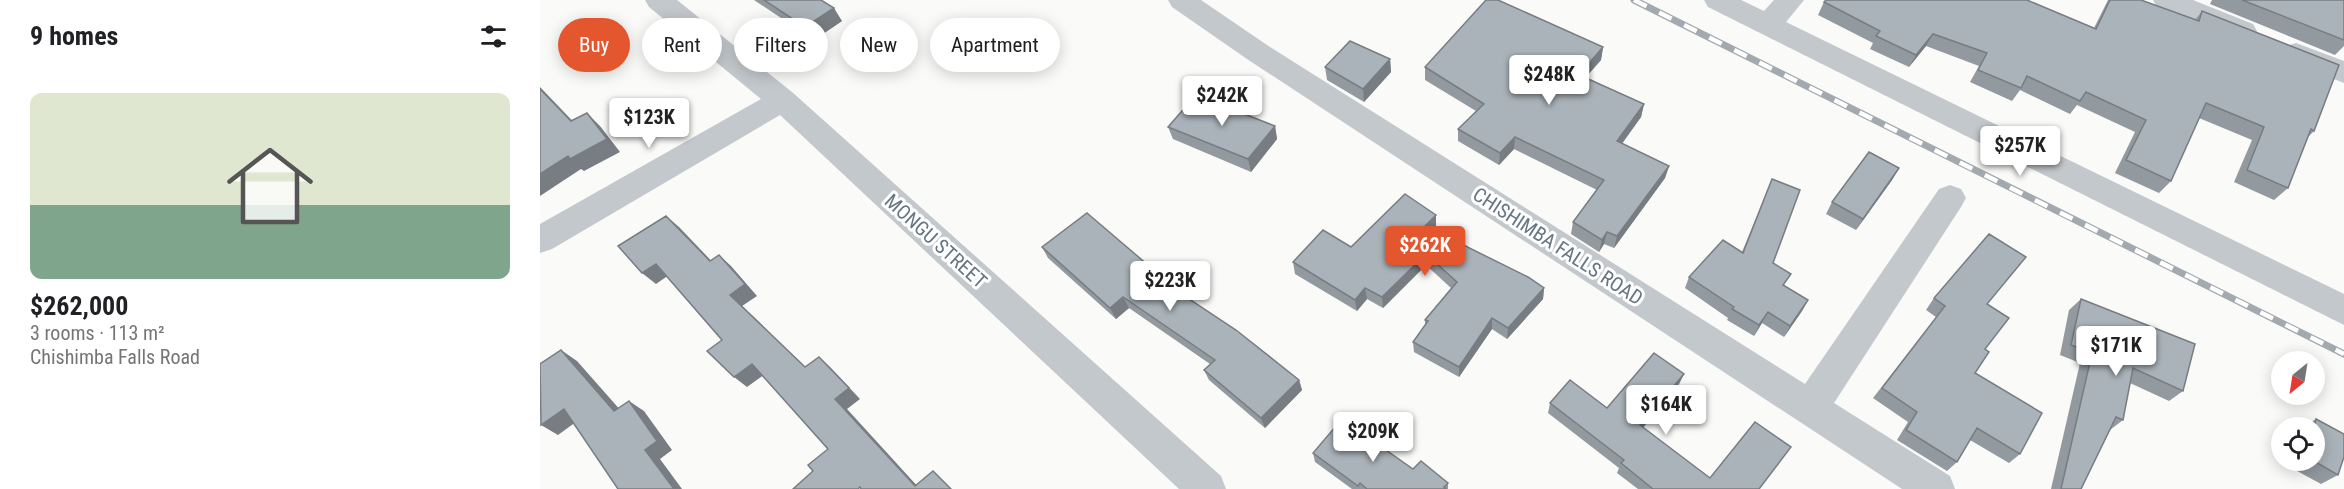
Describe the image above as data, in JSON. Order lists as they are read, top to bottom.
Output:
{
  "streets": {
    "street": ["MONGU STREET", "CHISHIMBA FALLS ROAD"]
  },
  "north": "bottom left",
  "page": {
    "heading": "9 homes",
    "chip": [
      "Buy",
      "Rent",
      "Filters",
      "New",
      "Apartment"
    ],
    "price": [
      "$248K",
      "$242K",
      "$123K",
      "$257K",
      "$262K",
      "$223K",
      "$171K",
      "$164K",
      "$209K"
    ],
    "list": [
      {
        "name": "$262,000",
        "note": "3 rooms · 113 m² · Chishimba Falls Road"
      }
    ]
  }
}
